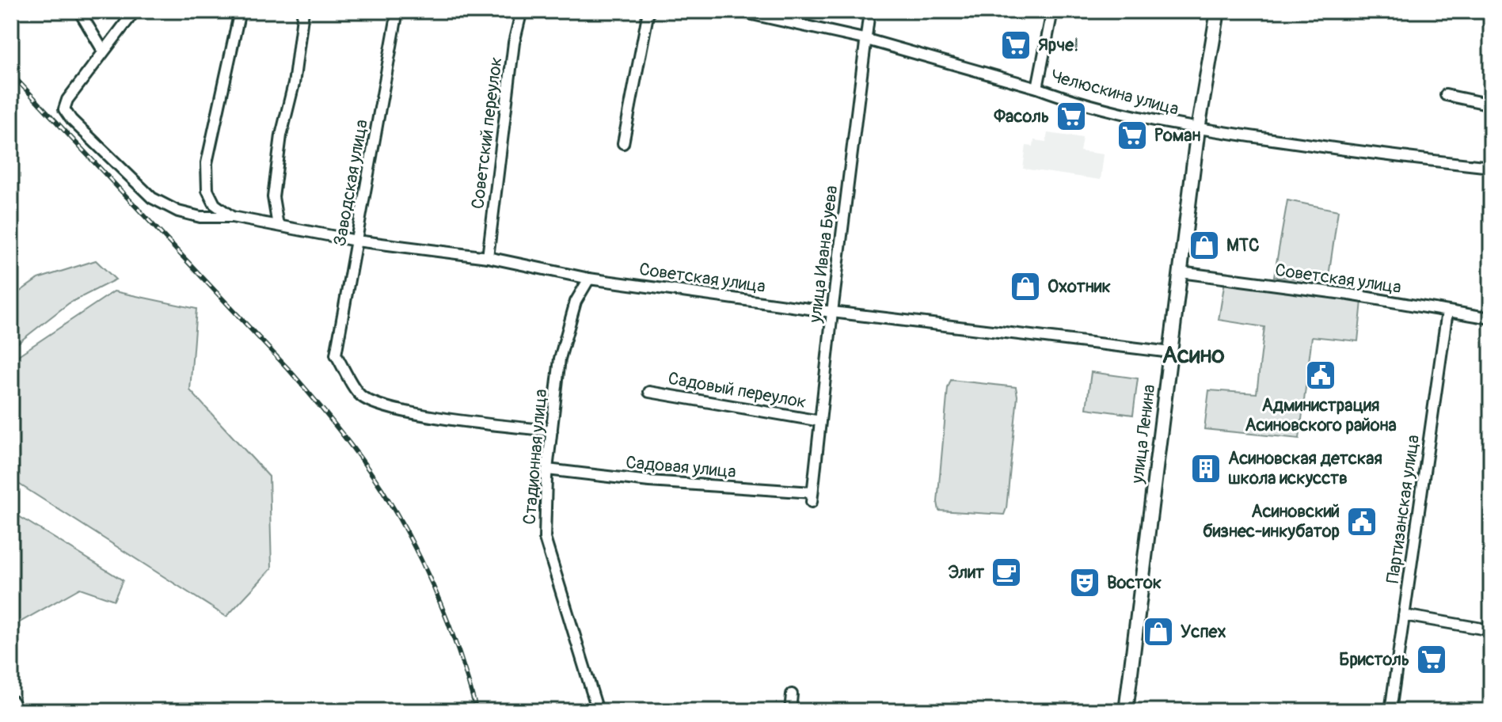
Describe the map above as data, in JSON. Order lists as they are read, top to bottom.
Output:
{
  "streets": {
    "main road": ["улица Ленина"],
    "street": [
      "Челюскина улица",
      "Советский переулок",
      "Заводская улица",
      "улица Ивана Буева",
      "Советская улица",
      "Садовый переулок",
      "Стадионная улица",
      "Садовая улица",
      "Партизанская улица"
    ]
  },
  "crossings": [
    ["Челюскина улица", "улица Ивана Буева"],
    ["Челюскина улица", "улица Ленина"],
    ["Советский переулок", "Советская улица"],
    ["Заводская улица", "Советская улица"],
    ["Заводская улица", "Стадионная улица"],
    ["улица Ивана Буева", "Советская улица"],
    ["улица Ивана Буева", "Садовый переулок"],
    ["улица Ивана Буева", "Садовая улица"],
    ["Советская улица", "улица Ленина"],
    ["Советская улица", "Стадионная улица"],
    ["Советская улица", "Партизанская улица"],
    ["Стадионная улица", "Садовая улица"]
  ],
  "districts": ["Асино"],
  "places": {
    "supermarket": [
      "Ярче!",
      "Фасоль",
      "Роман",
      "Бристоль"
    ],
    "shop": ["МТС", "Охотник", "Успех"],
    "public building": ["Администрация Асиновского района", "Асиновский бизнес-инкубатор"],
    "building": ["Асиновская детская школа искусств"],
    "cafe": ["Элит"],
    "theatre": ["Восток"]
  }
}
